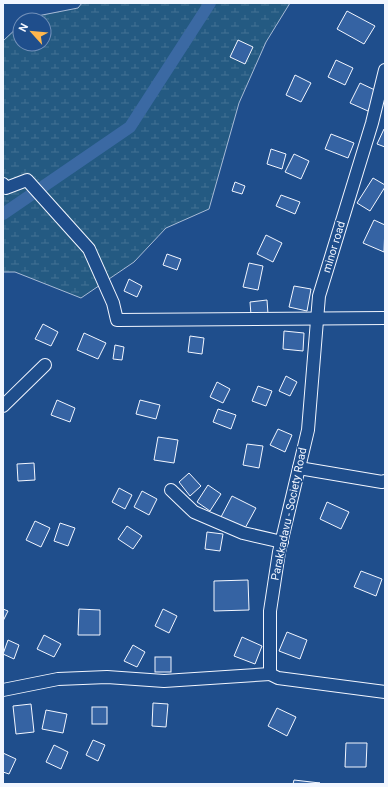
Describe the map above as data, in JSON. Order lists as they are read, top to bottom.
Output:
{
  "streets": {
    "street": ["minor road", "Parakkadavu - Society Road"]
  },
  "crossings": [
    ["minor road", "Parakkadavu - Society Road"]
  ],
  "north": "top left"
}
